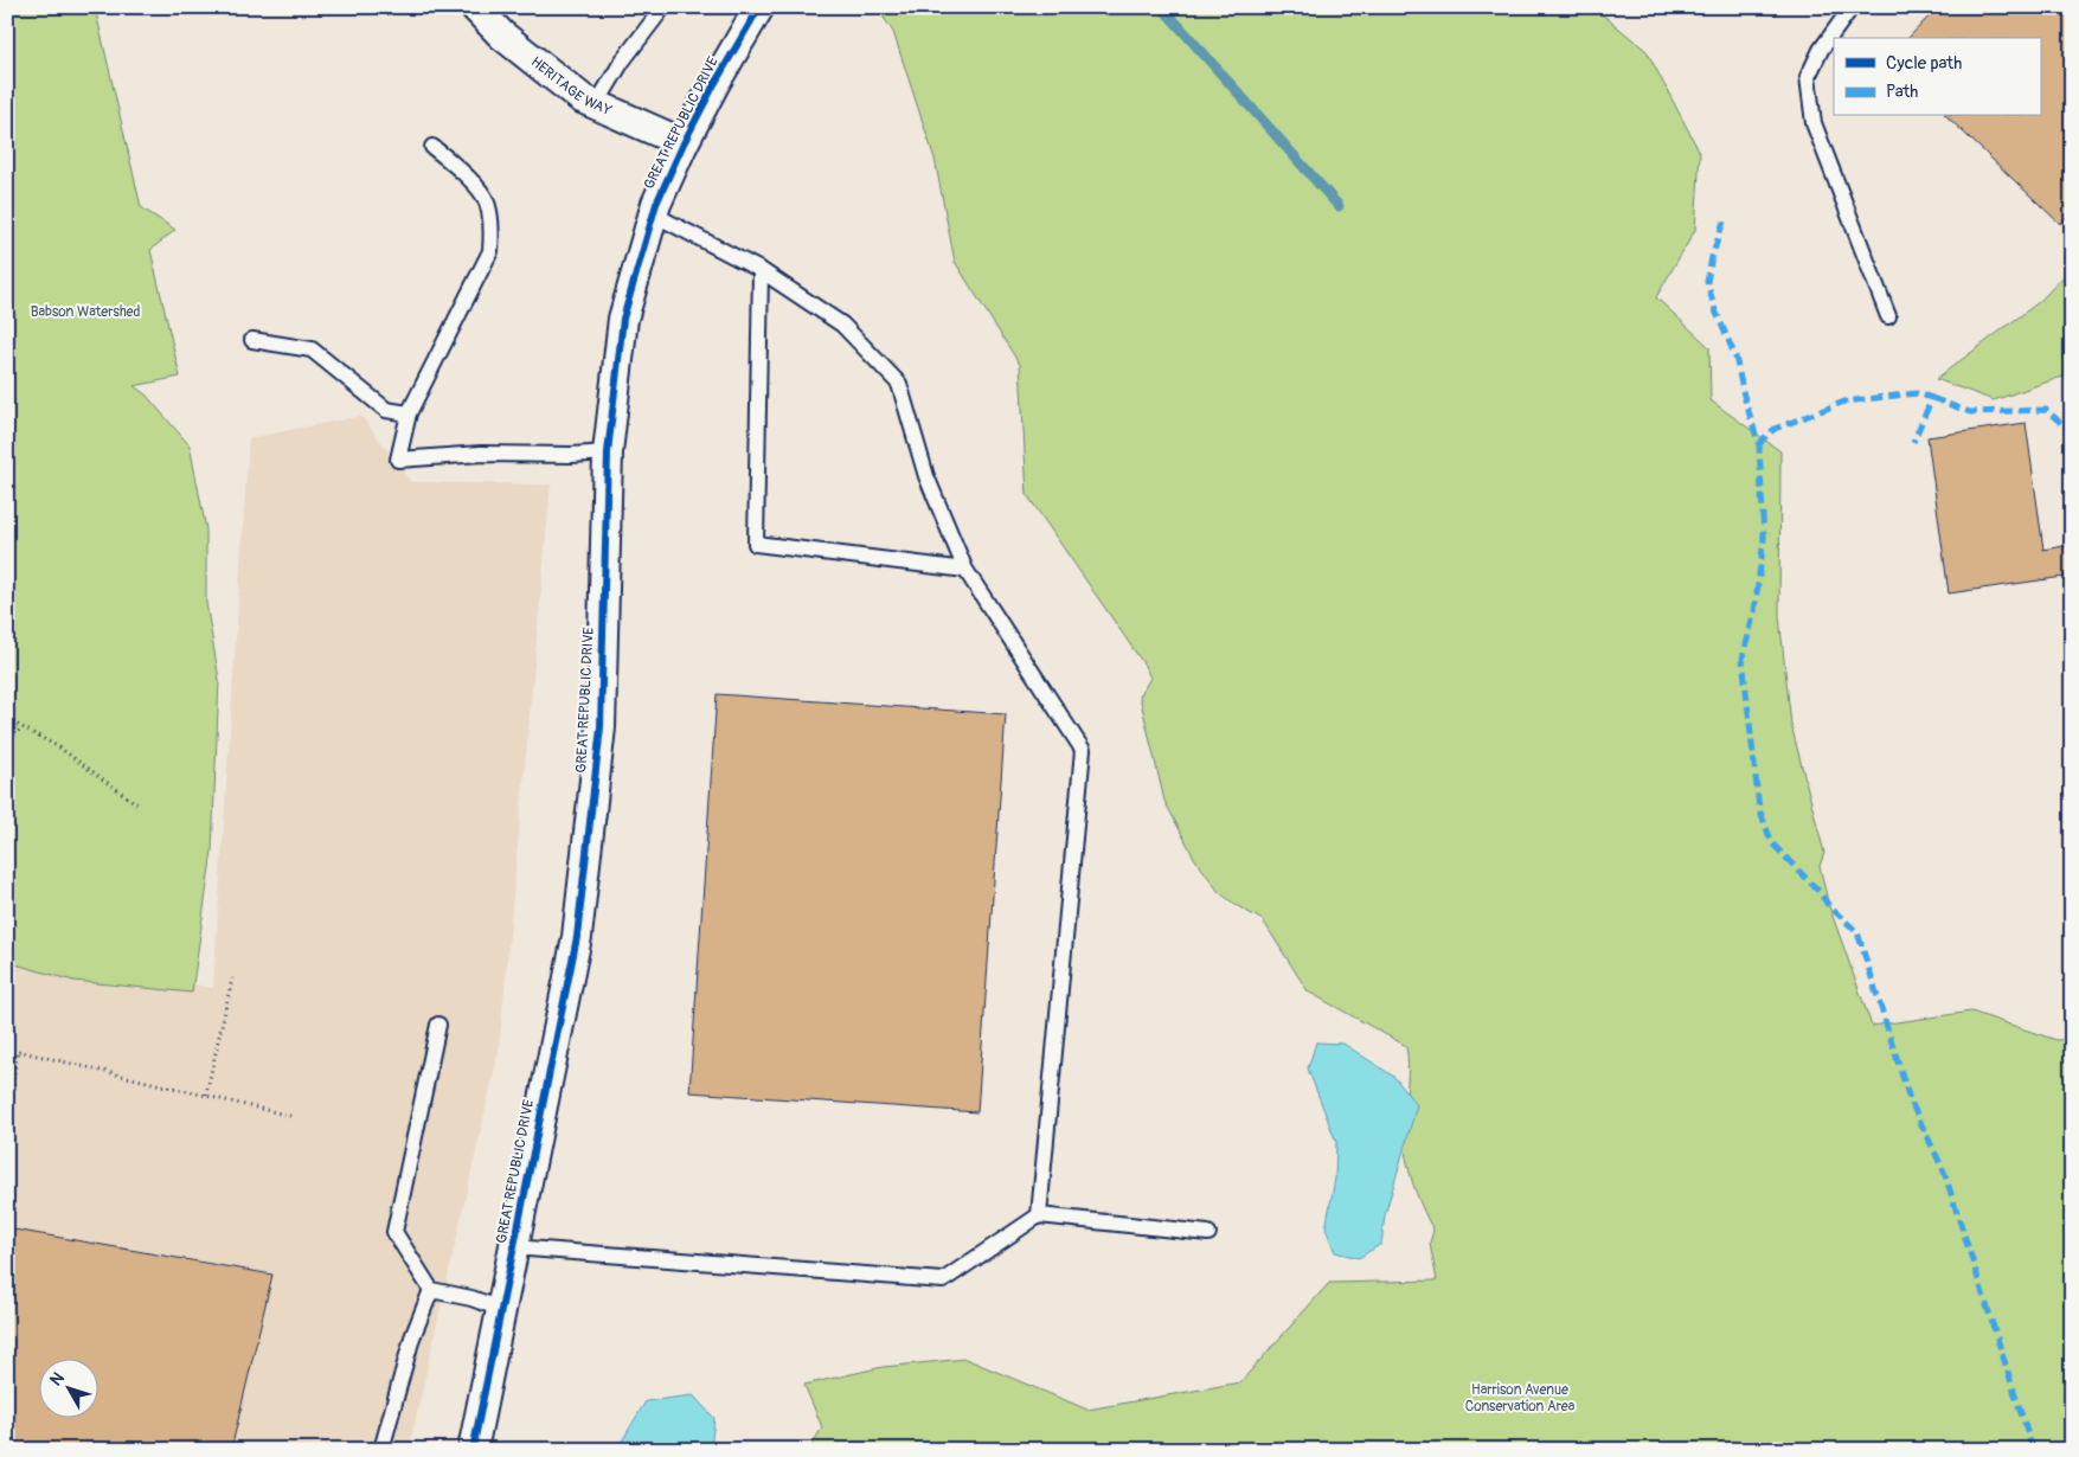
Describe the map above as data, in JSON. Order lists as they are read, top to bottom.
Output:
{
  "streets": {
    "street": ["HERITAGE WAY", "GREAT REPUBLIC DRIVE"]
  },
  "crossings": [
    ["HERITAGE WAY", "GREAT REPUBLIC DRIVE"]
  ],
  "parks": ["Babson Watershed", "Harrison Avenue Conservation Area"],
  "legend": ["Cycle path", "Path"],
  "north": "top left"
}
